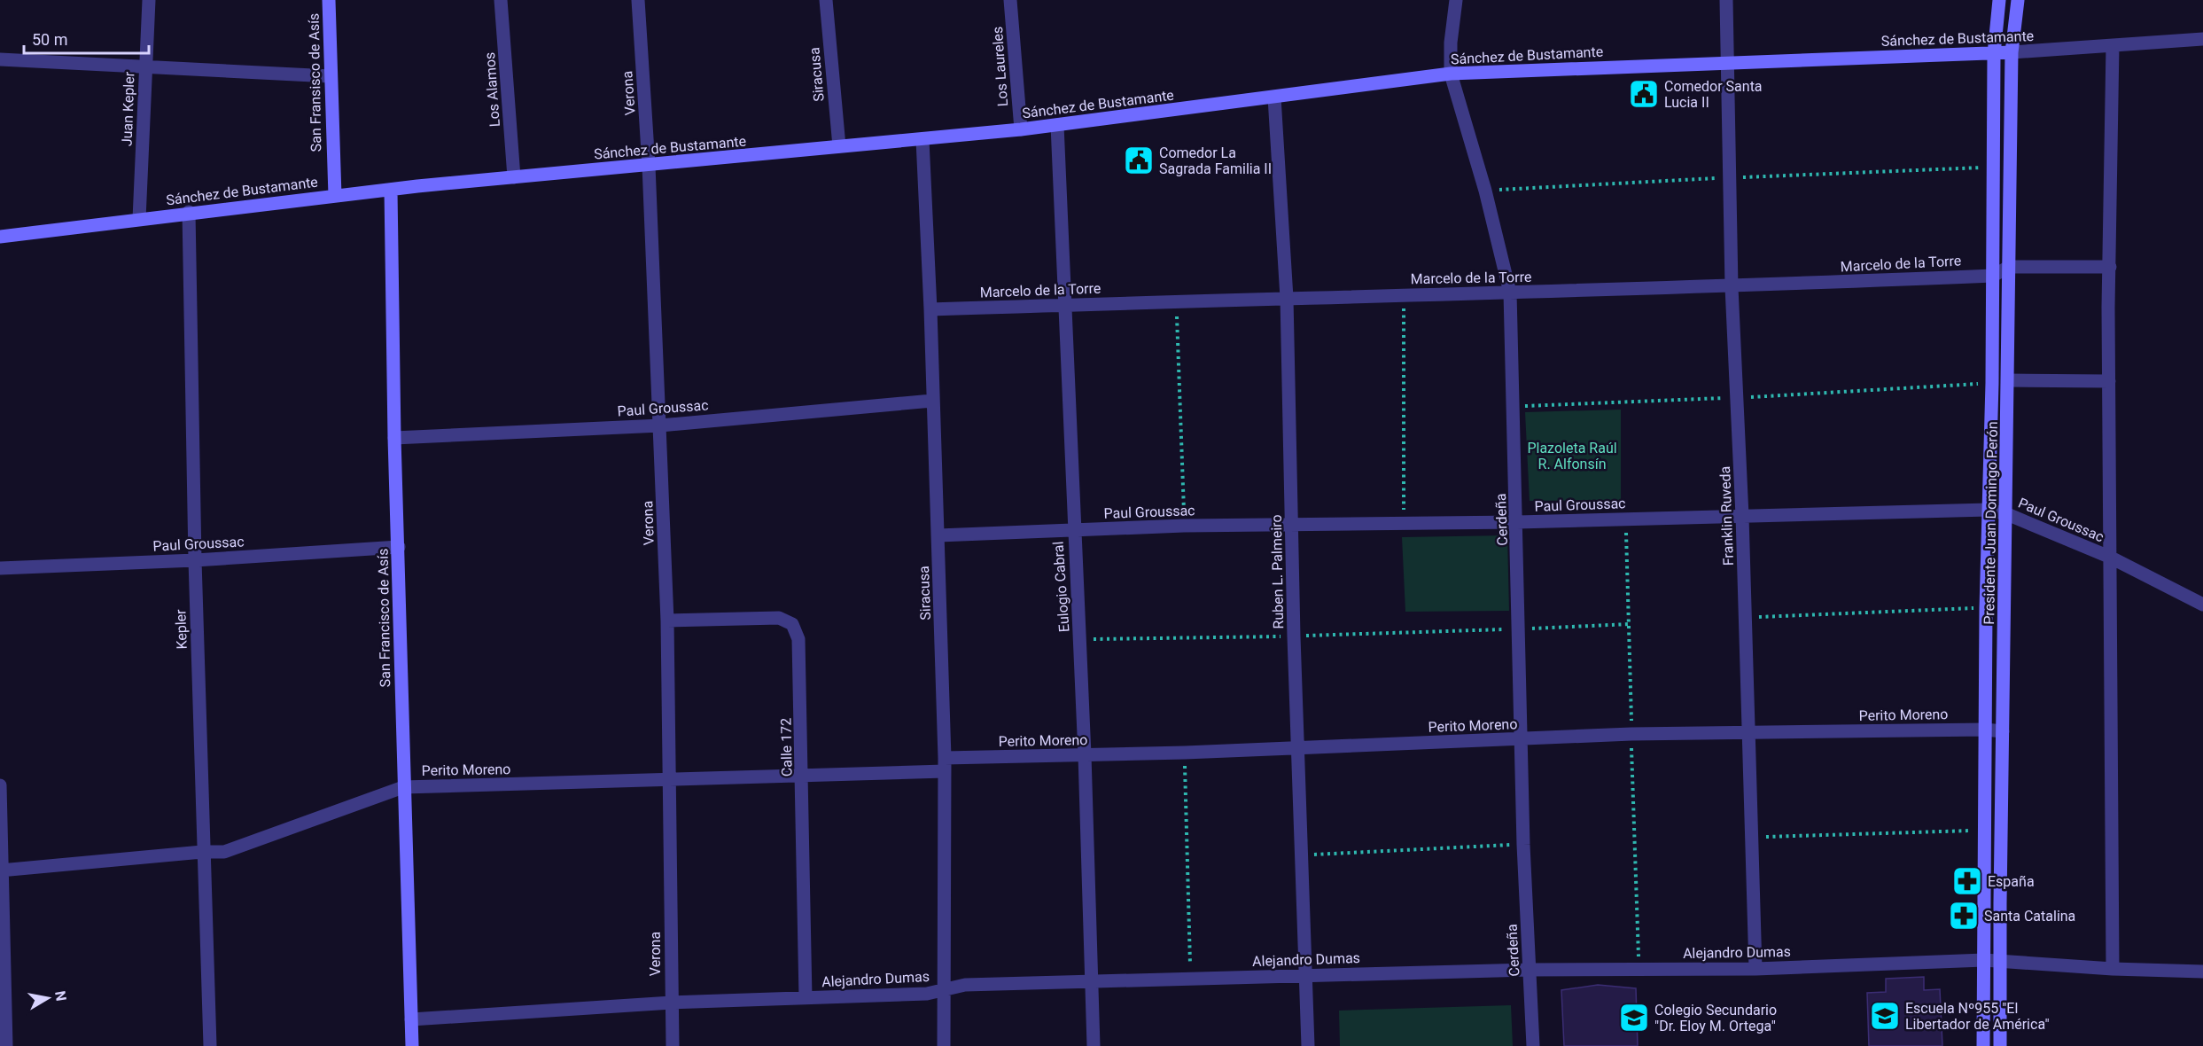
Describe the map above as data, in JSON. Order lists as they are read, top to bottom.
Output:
{
  "streets": {
    "street": [
      "Sánchez de Bustamante",
      "Los Laureles",
      "Siracusa",
      "San Fransisco de Asís",
      "Los Alamos",
      "Verona",
      "Juan Kepler",
      "Marcelo de la Torre",
      "Paul Groussac",
      "Franklin Ruveda",
      "Cerdeña",
      "Presidente Juan Domingo Perón",
      "Ruben L. Palmeiro",
      "Eulogio Cabral",
      "San Francisco de Asís",
      "Kepler",
      "Perito Moreno",
      "Calle 172",
      "Alejandro Dumas"
    ]
  },
  "crossings": [
    ["Sánchez de Bustamante", "Los Laureles"],
    ["Sánchez de Bustamante", "Siracusa"],
    ["Sánchez de Bustamante", "San Fransisco de Asís"],
    ["Sánchez de Bustamante", "Los Alamos"],
    ["Sánchez de Bustamante", "Verona"],
    ["Sánchez de Bustamante", "Juan Kepler"],
    ["Sánchez de Bustamante", "Franklin Ruveda"],
    ["Sánchez de Bustamante", "Cerdeña"],
    ["Sánchez de Bustamante", "Presidente Juan Domingo Perón"],
    ["Sánchez de Bustamante", "Ruben L. Palmeiro"],
    ["Sánchez de Bustamante", "Eulogio Cabral"],
    ["Sánchez de Bustamante", "San Francisco de Asís"],
    ["Sánchez de Bustamante", "Kepler"],
    ["Siracusa", "Marcelo de la Torre"],
    ["Siracusa", "Paul Groussac"],
    ["Siracusa", "Perito Moreno"],
    ["Siracusa", "Alejandro Dumas"],
    ["Verona", "Paul Groussac"],
    ["Verona", "Perito Moreno"],
    ["Verona", "Calle 172"],
    ["Verona", "Alejandro Dumas"],
    ["Marcelo de la Torre", "Franklin Ruveda"],
    ["Marcelo de la Torre", "Cerdeña"],
    ["Marcelo de la Torre", "Presidente Juan Domingo Perón"],
    ["Marcelo de la Torre", "Ruben L. Palmeiro"],
    ["Marcelo de la Torre", "Eulogio Cabral"],
    ["Paul Groussac", "Franklin Ruveda"],
    ["Paul Groussac", "Cerdeña"],
    ["Paul Groussac", "Presidente Juan Domingo Perón"],
    ["Paul Groussac", "Ruben L. Palmeiro"],
    ["Paul Groussac", "Eulogio Cabral"],
    ["Paul Groussac", "San Francisco de Asís"],
    ["Paul Groussac", "Kepler"],
    ["Franklin Ruveda", "Perito Moreno"],
    ["Franklin Ruveda", "Alejandro Dumas"],
    ["Cerdeña", "Perito Moreno"],
    ["Cerdeña", "Alejandro Dumas"],
    ["Presidente Juan Domingo Perón", "Perito Moreno"],
    ["Presidente Juan Domingo Perón", "Alejandro Dumas"],
    ["Ruben L. Palmeiro", "Perito Moreno"],
    ["Ruben L. Palmeiro", "Alejandro Dumas"],
    ["Eulogio Cabral", "Perito Moreno"],
    ["Eulogio Cabral", "Alejandro Dumas"],
    ["San Francisco de Asís", "Perito Moreno"],
    ["San Francisco de Asís", "Alejandro Dumas"],
    ["Kepler", "Perito Moreno"],
    ["Perito Moreno", "Calle 172"],
    ["Calle 172", "Alejandro Dumas"]
  ],
  "parks": ["Plazoleta Raúl R. Alfonsín"],
  "places": {
    "public building": ["Comedor Santa Lucia II", "Comedor La Sagrada Familia II"],
    "pharmacy": ["España", "Santa Catalina"],
    "school or university": ["Escuela Nº955 \"El Libertador de América\"", "Colegio Secundario \"Dr. Eloy M. Ortega\""]
  },
  "scale_bar": "50 m",
  "north": "right"
}
